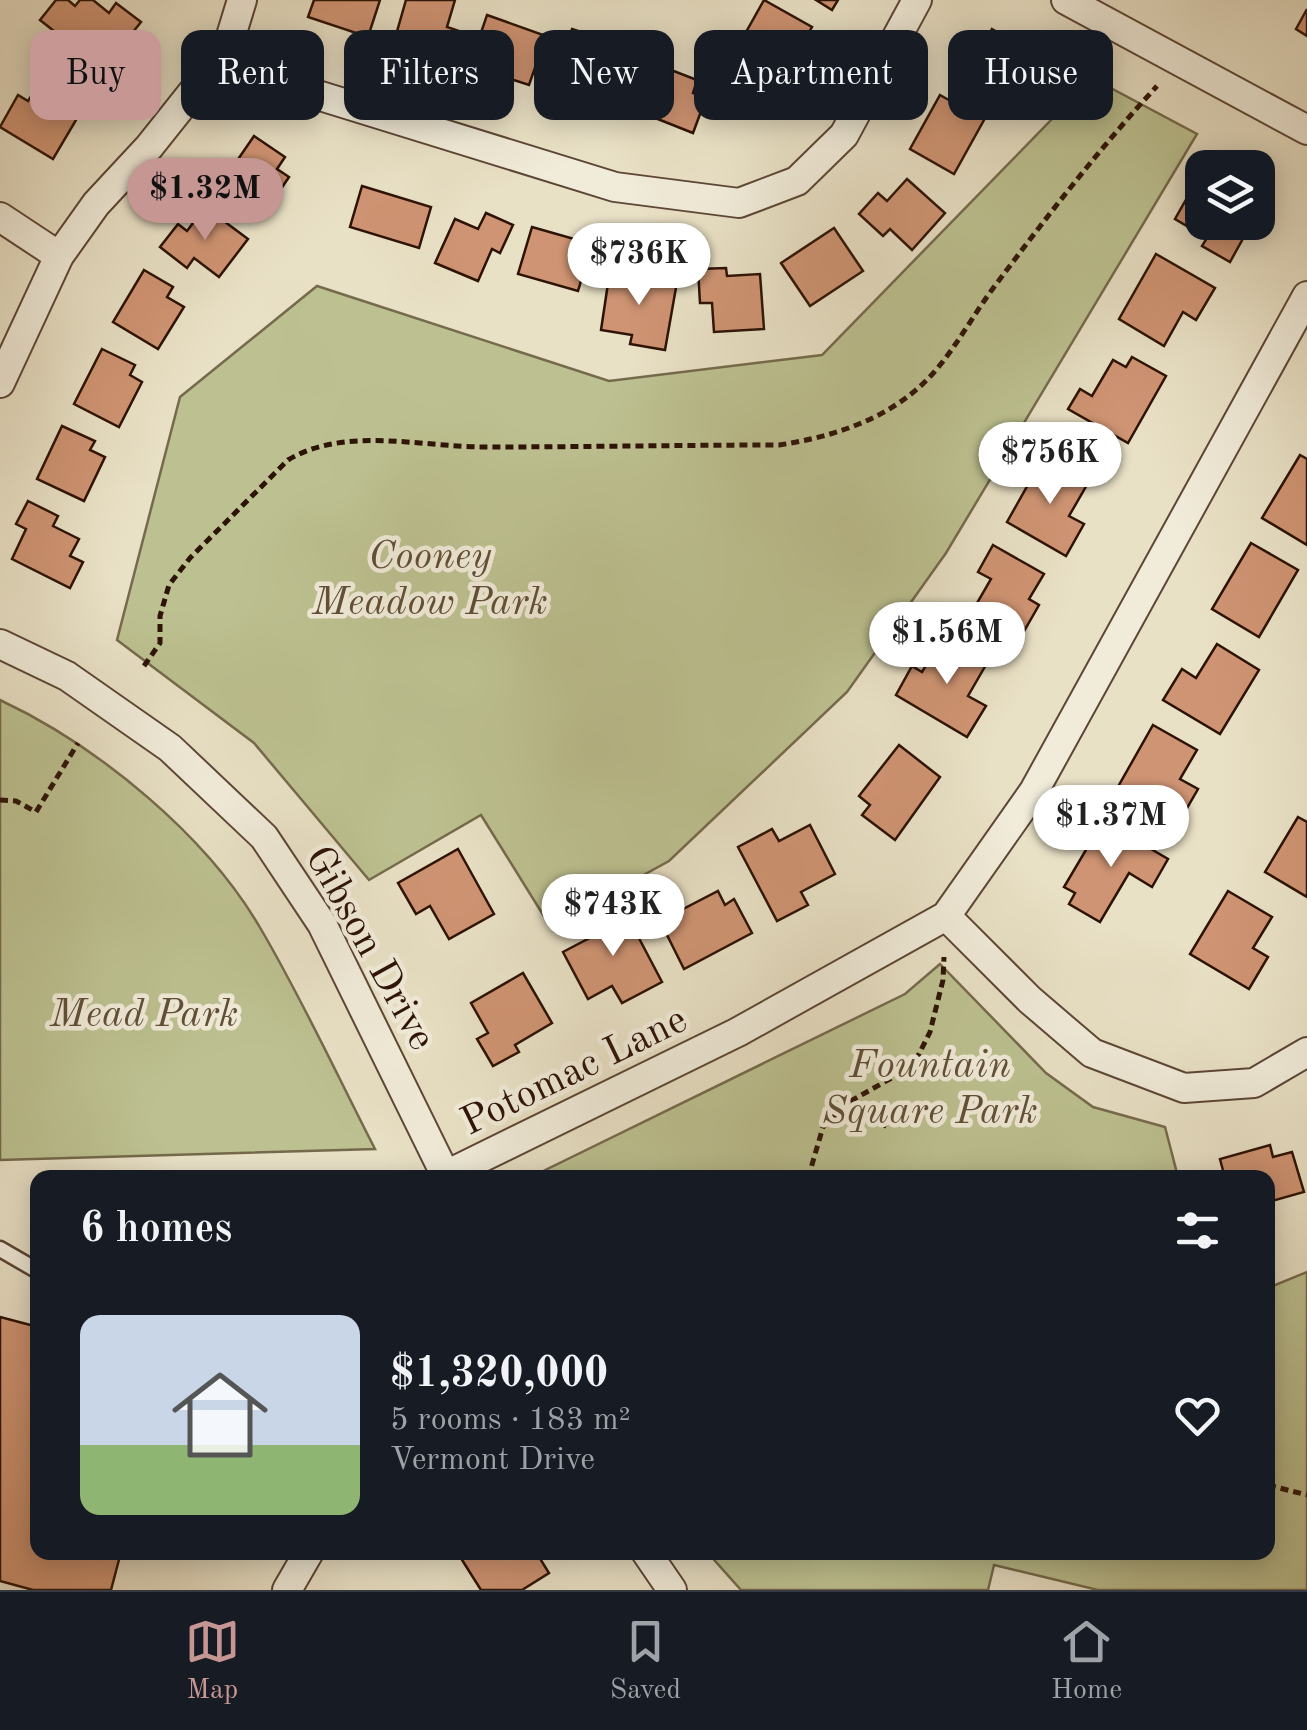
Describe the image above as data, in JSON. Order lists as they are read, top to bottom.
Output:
{
  "streets": {
    "street": ["Gibson Drive", "Potomac Lane"]
  },
  "parks": ["Cooney Meadow Park", "Mead Park", "Fountain Square Park"],
  "page": {
    "chip": [
      "Buy",
      "Rent",
      "Filters",
      "New",
      "Apartment",
      "House"
    ],
    "price": [
      "$1.32M",
      "$736K",
      "$756K",
      "$1.56M",
      "$1.37M",
      "$743K"
    ],
    "heading": "6 homes",
    "list": [
      {
        "name": "$1,320,000",
        "note": "5 rooms · 183 m² · Vermont Drive"
      }
    ],
    "tabs": ["Map", "Saved", "Home"]
  }
}
